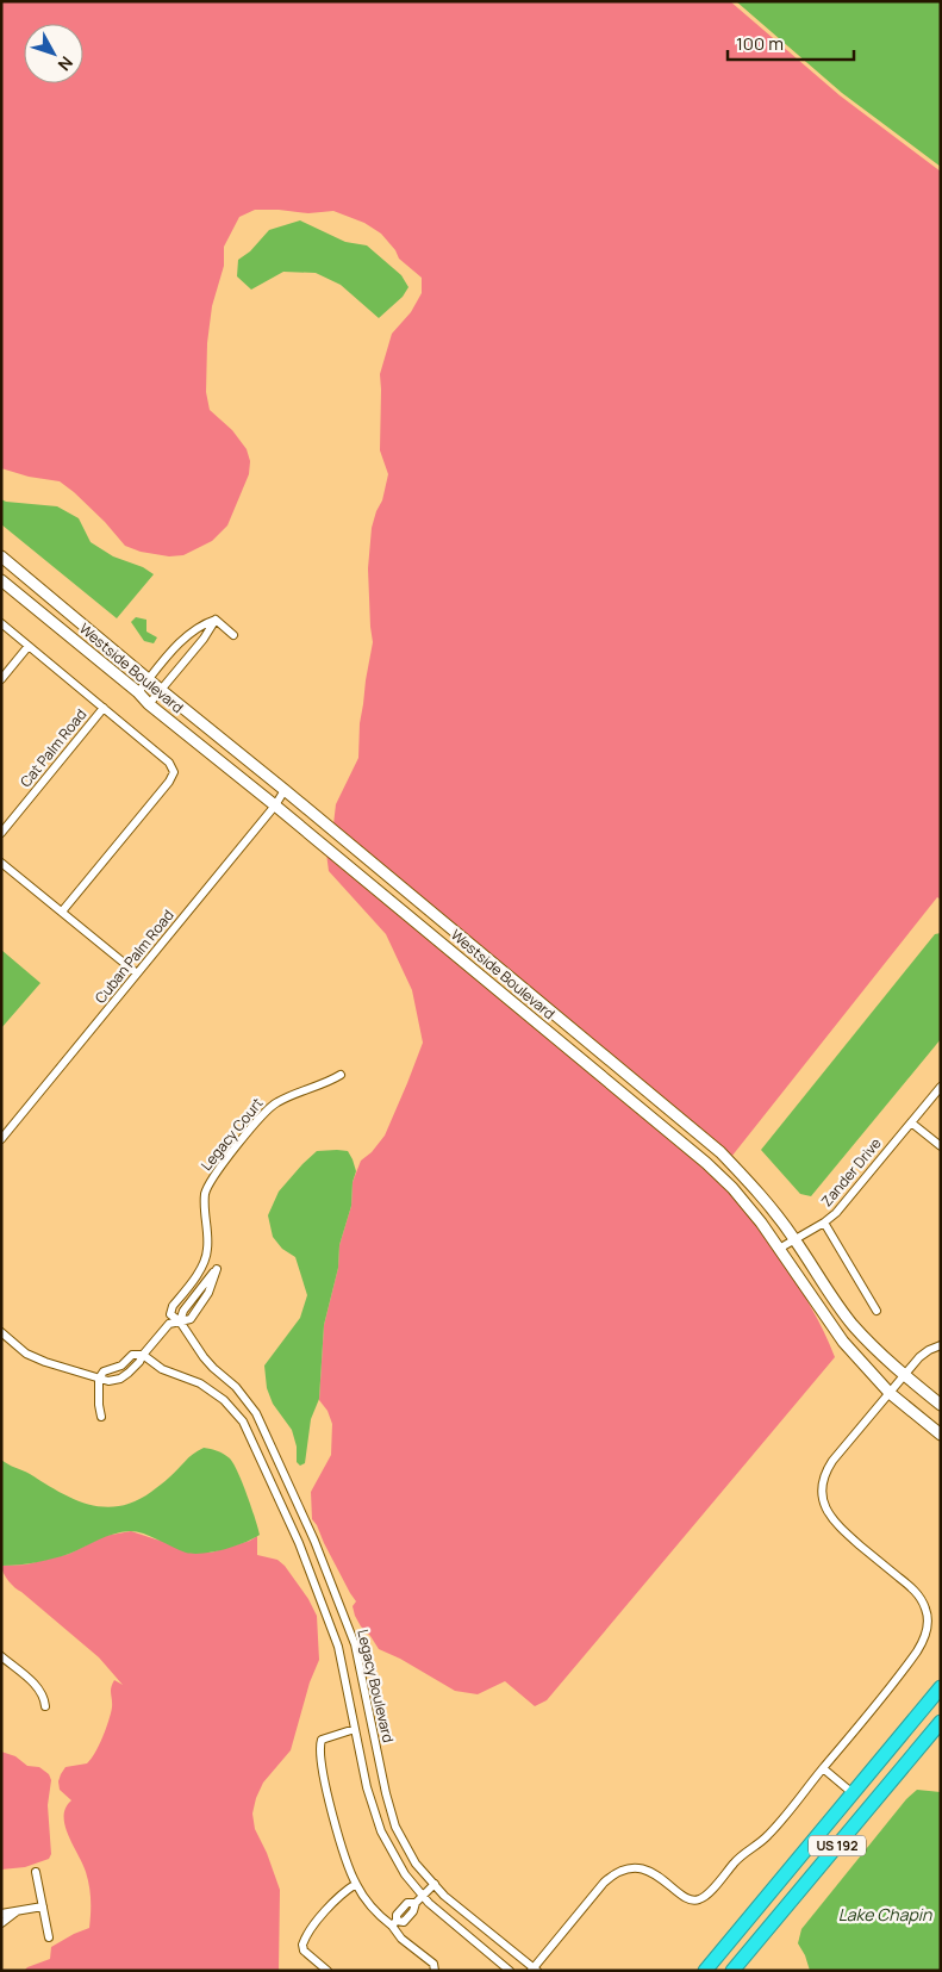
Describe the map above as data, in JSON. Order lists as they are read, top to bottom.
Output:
{
  "streets": {
    "highway": ["US 192"],
    "street": [
      "Westside Boulevard",
      "Cat Palm Road",
      "Cuban Palm Road",
      "Legacy Court",
      "Zander Drive",
      "Legacy Boulevard"
    ]
  },
  "crossings": [
    ["Westside Boulevard", "Cuban Palm Road"],
    ["Legacy Court", "Legacy Boulevard"]
  ],
  "water": ["Lake Chapin"],
  "scale_bar": "100 m",
  "north": "bottom right"
}
